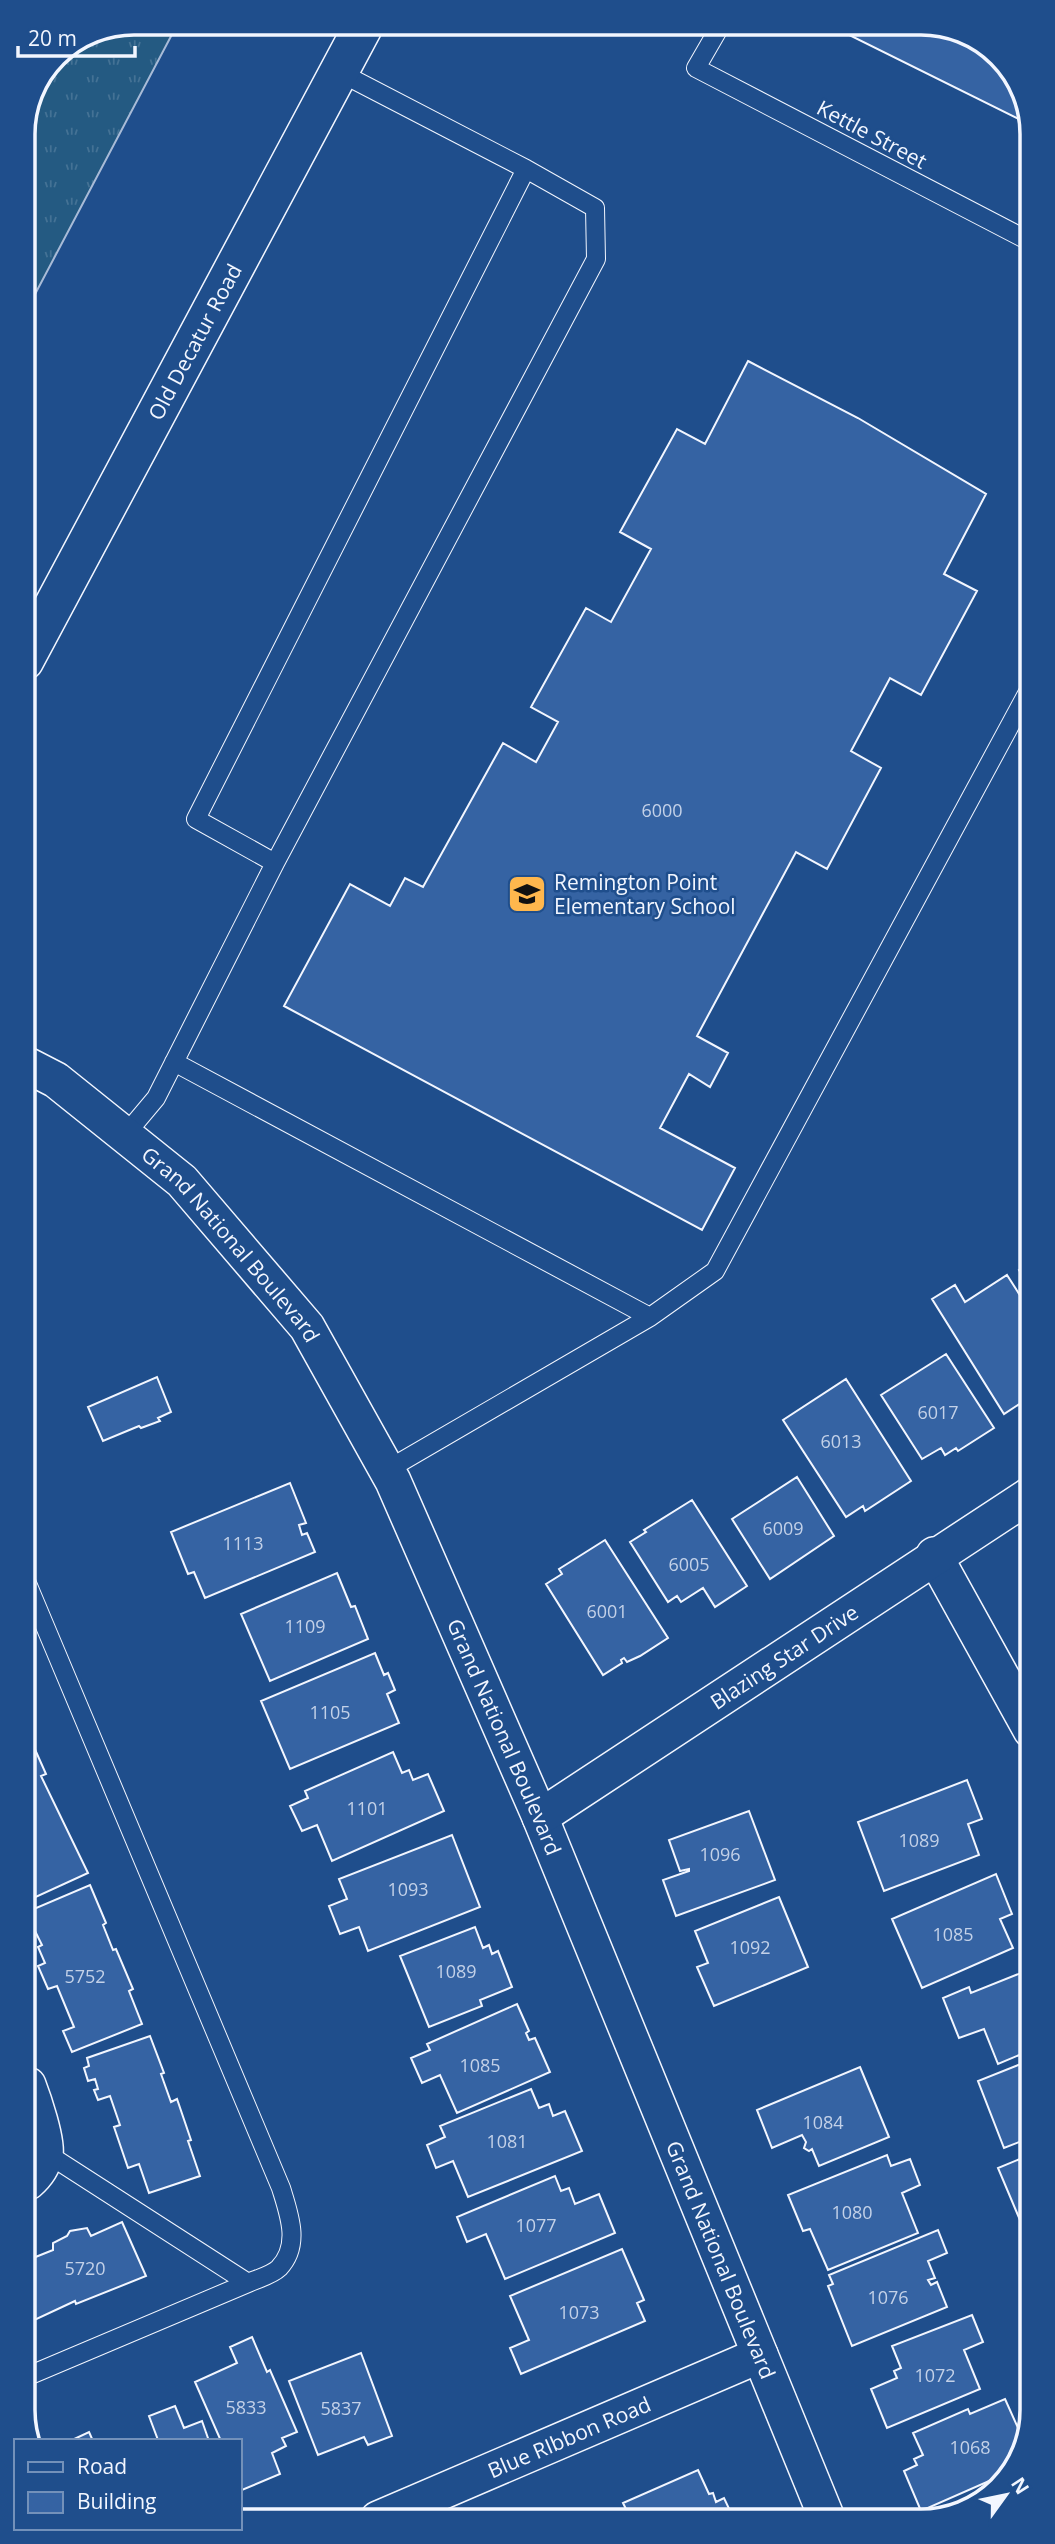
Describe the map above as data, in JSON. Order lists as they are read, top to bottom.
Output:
{
  "streets": {
    "street": [
      "Old Decatur Road",
      "Grand National Boulevard",
      "Blazing Star Drive",
      "Blue RIbbon Road"
    ],
    "lane": ["Kettle Street"]
  },
  "crossings": [
    ["Grand National Boulevard", "Blazing Star Drive"],
    ["Grand National Boulevard", "Blue RIbbon Road"]
  ],
  "places": {
    "school or university": ["Remington Point Elementary School"]
  },
  "house_numbers": [
    "6000",
    "6017",
    "6013",
    "6009",
    "1113",
    "6005",
    "6001",
    "1109",
    "1105",
    "1101",
    "1089",
    "1096",
    "1093",
    "1085",
    "1092",
    "1089",
    "5752",
    "1085",
    "1084",
    "1081",
    "1080",
    "1077",
    "5720",
    "1076",
    "1073",
    "1072",
    "5833",
    "5837",
    "1068"
  ],
  "legend": ["Road", "Building"],
  "scale_bar": "20 m",
  "north": "top right"
}
